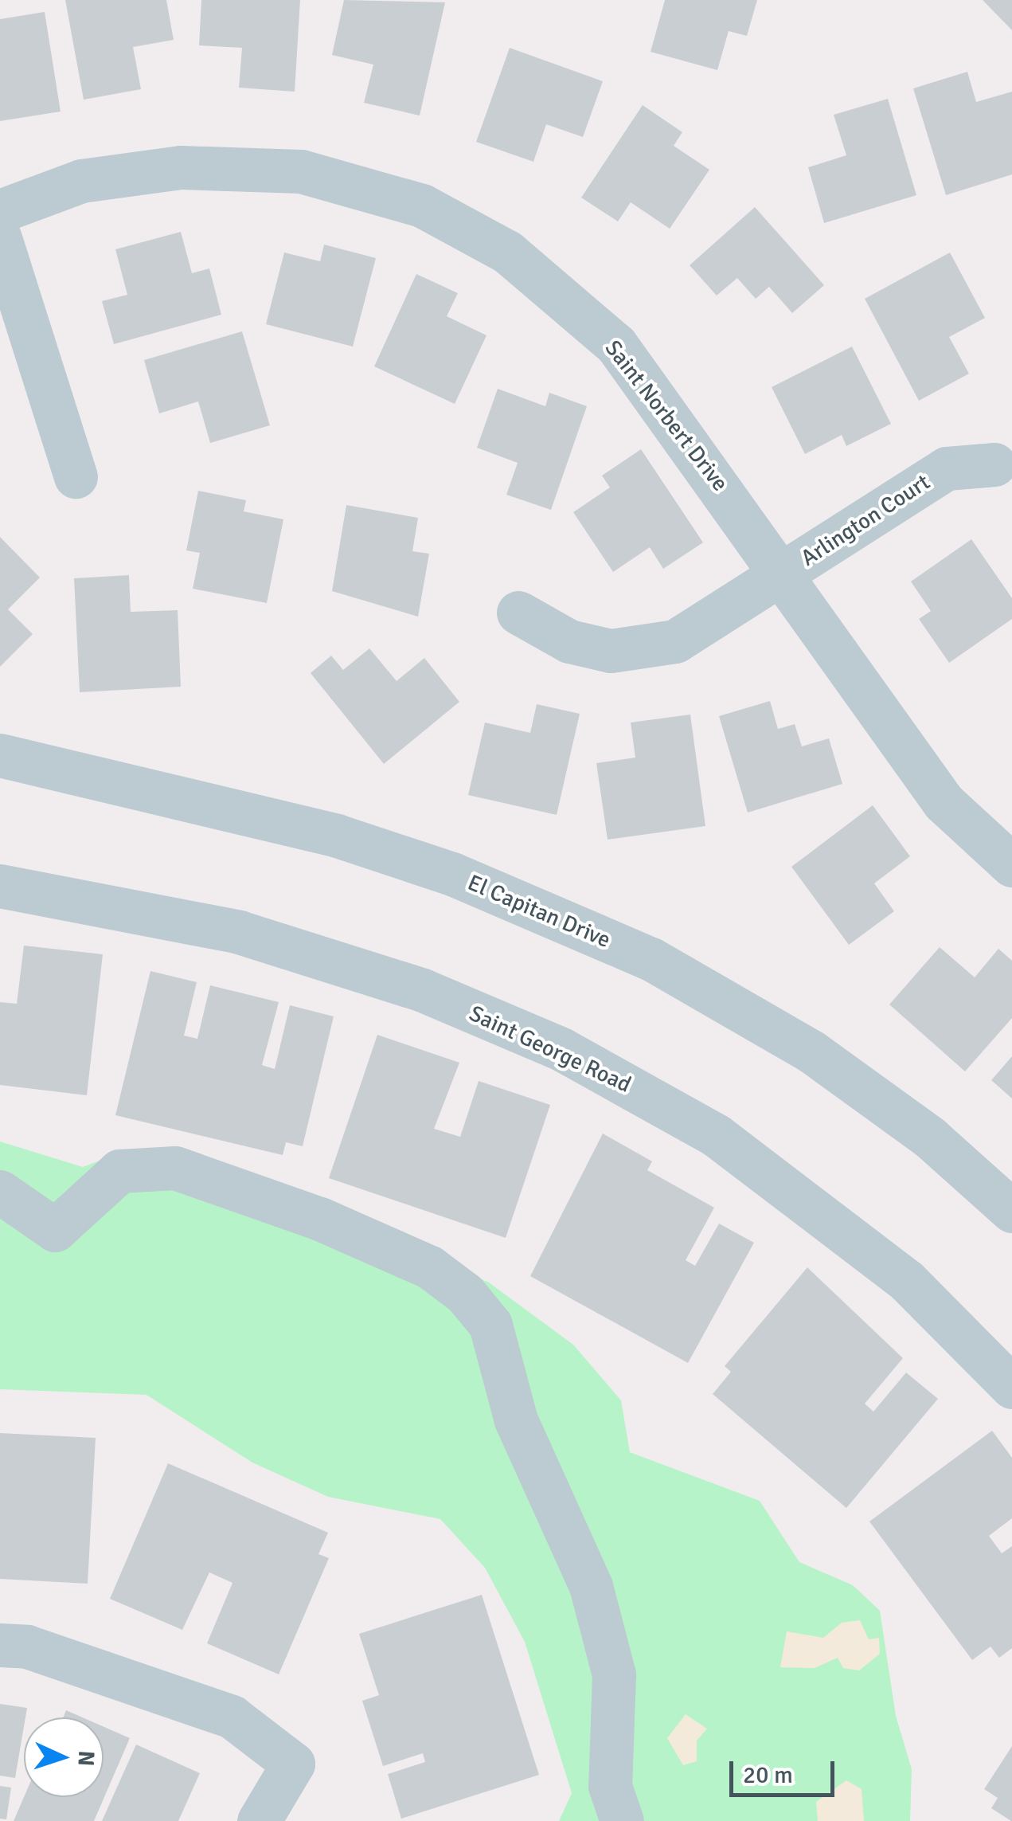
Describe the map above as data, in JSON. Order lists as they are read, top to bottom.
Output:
{
  "streets": {
    "street": [
      "Saint Norbert Drive",
      "Arlington Court",
      "El Capitan Drive",
      "Saint George Road"
    ]
  },
  "crossings": [
    ["Saint Norbert Drive", "Arlington Court"]
  ],
  "scale_bar": "20 m",
  "north": "right"
}
